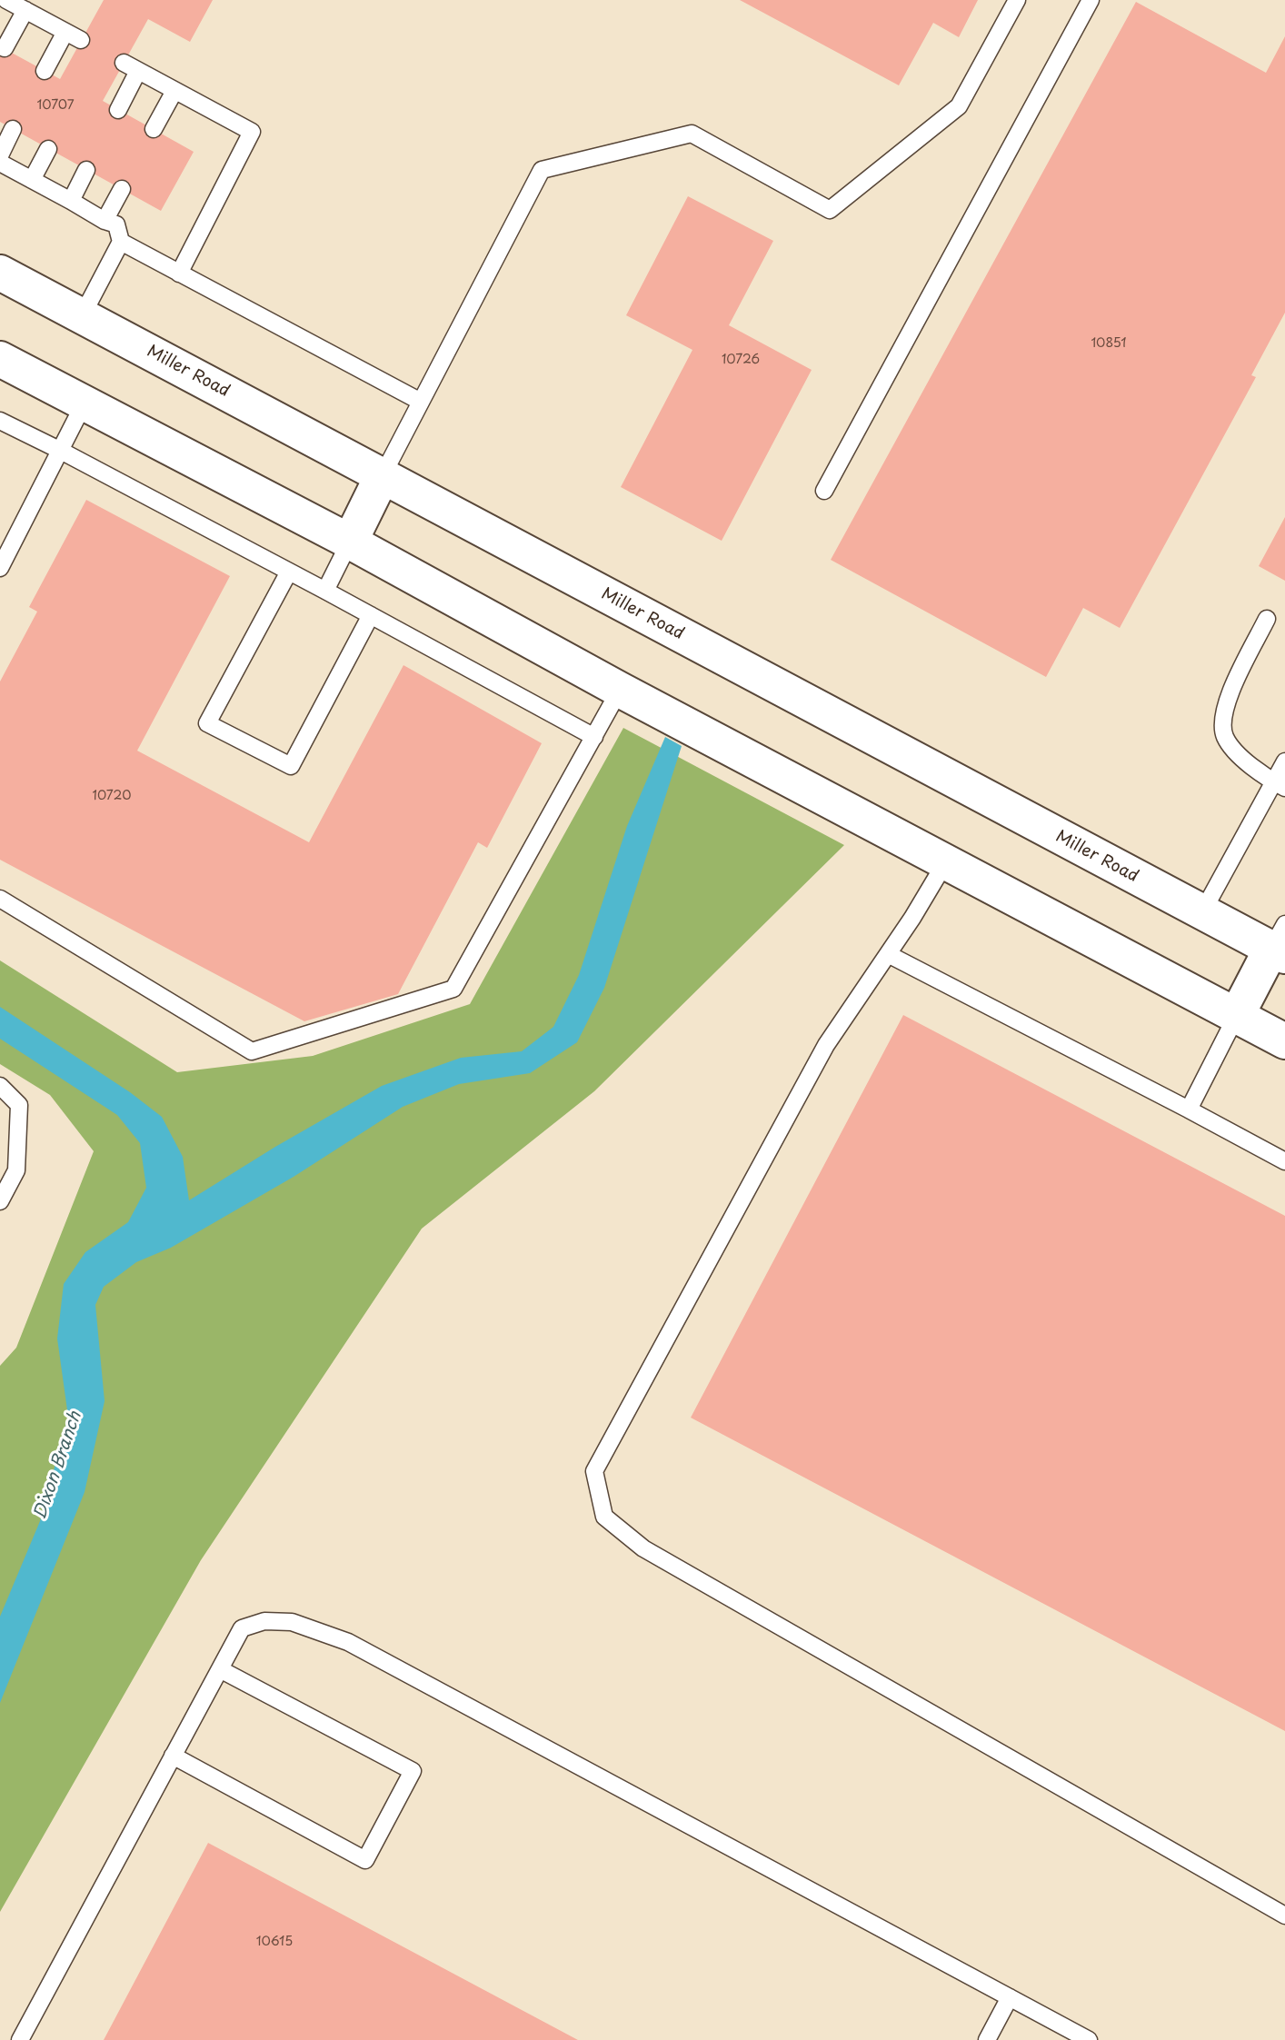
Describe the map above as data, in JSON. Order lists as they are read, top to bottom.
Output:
{
  "streets": {
    "main road": ["Miller Road"]
  },
  "water": ["Dixon Branch"],
  "house_numbers": [
    "10707",
    "10851",
    "10726",
    "10720",
    "10615"
  ]
}
